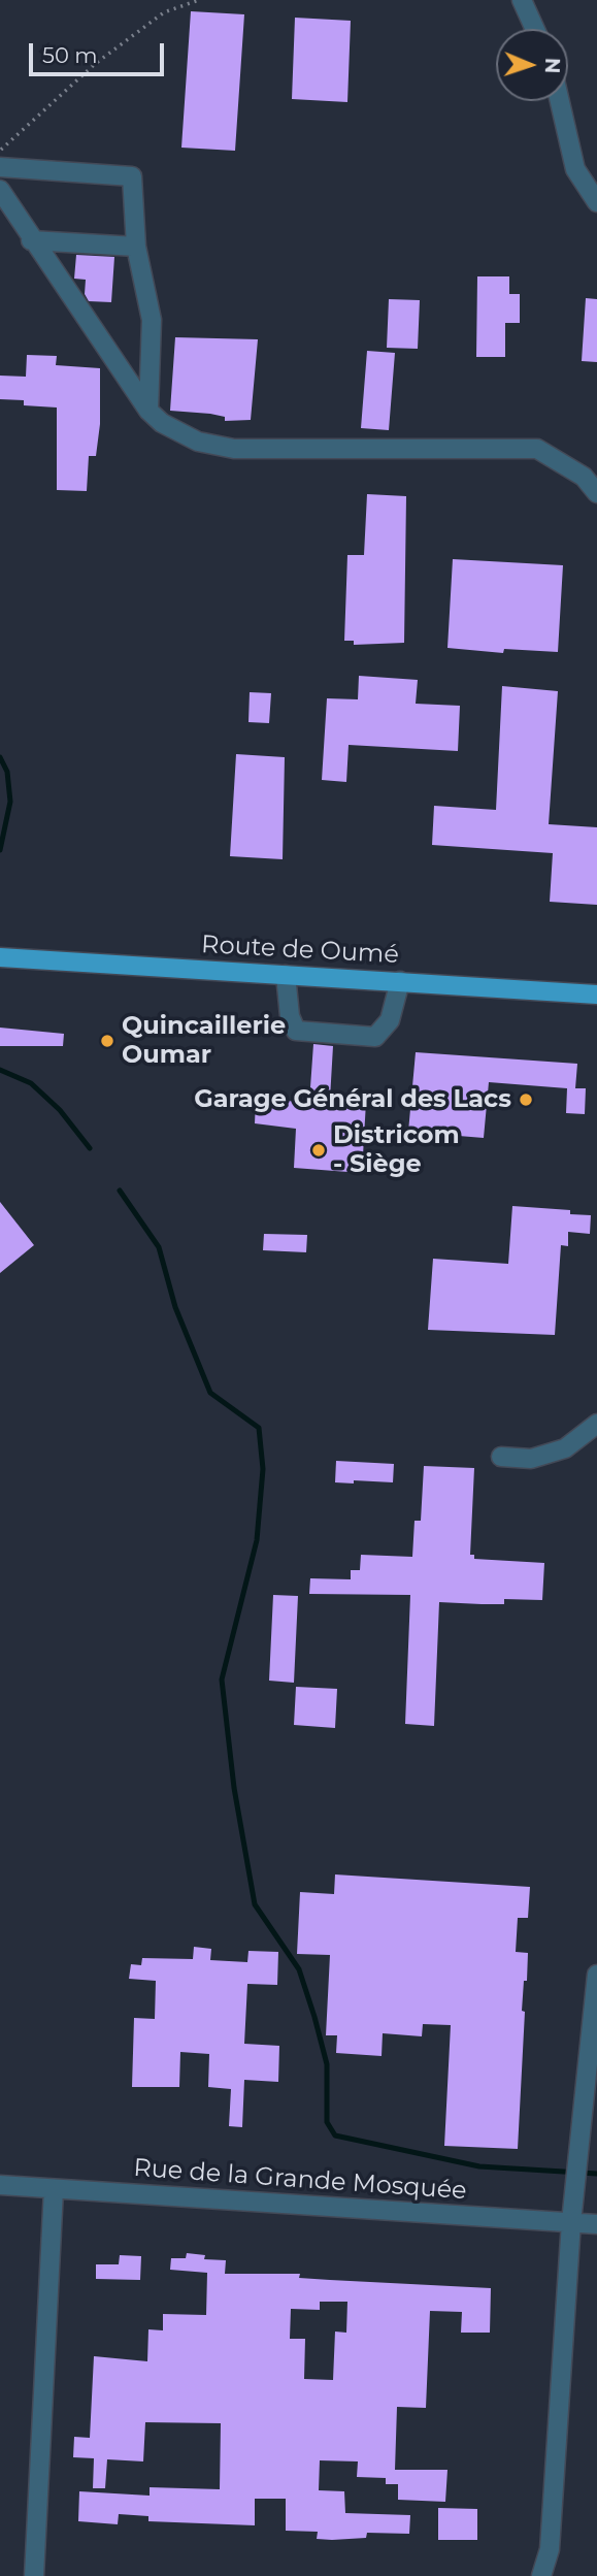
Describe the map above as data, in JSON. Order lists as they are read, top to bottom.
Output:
{
  "streets": {
    "main road": ["Route de Oumé"],
    "street": ["Rue de la Grande Mosquée"]
  },
  "places": ["Quincaillerie Oumar", "Garage Général des Lacs", "Districom - Siège"],
  "scale_bar": "50 m",
  "north": "right"
}
